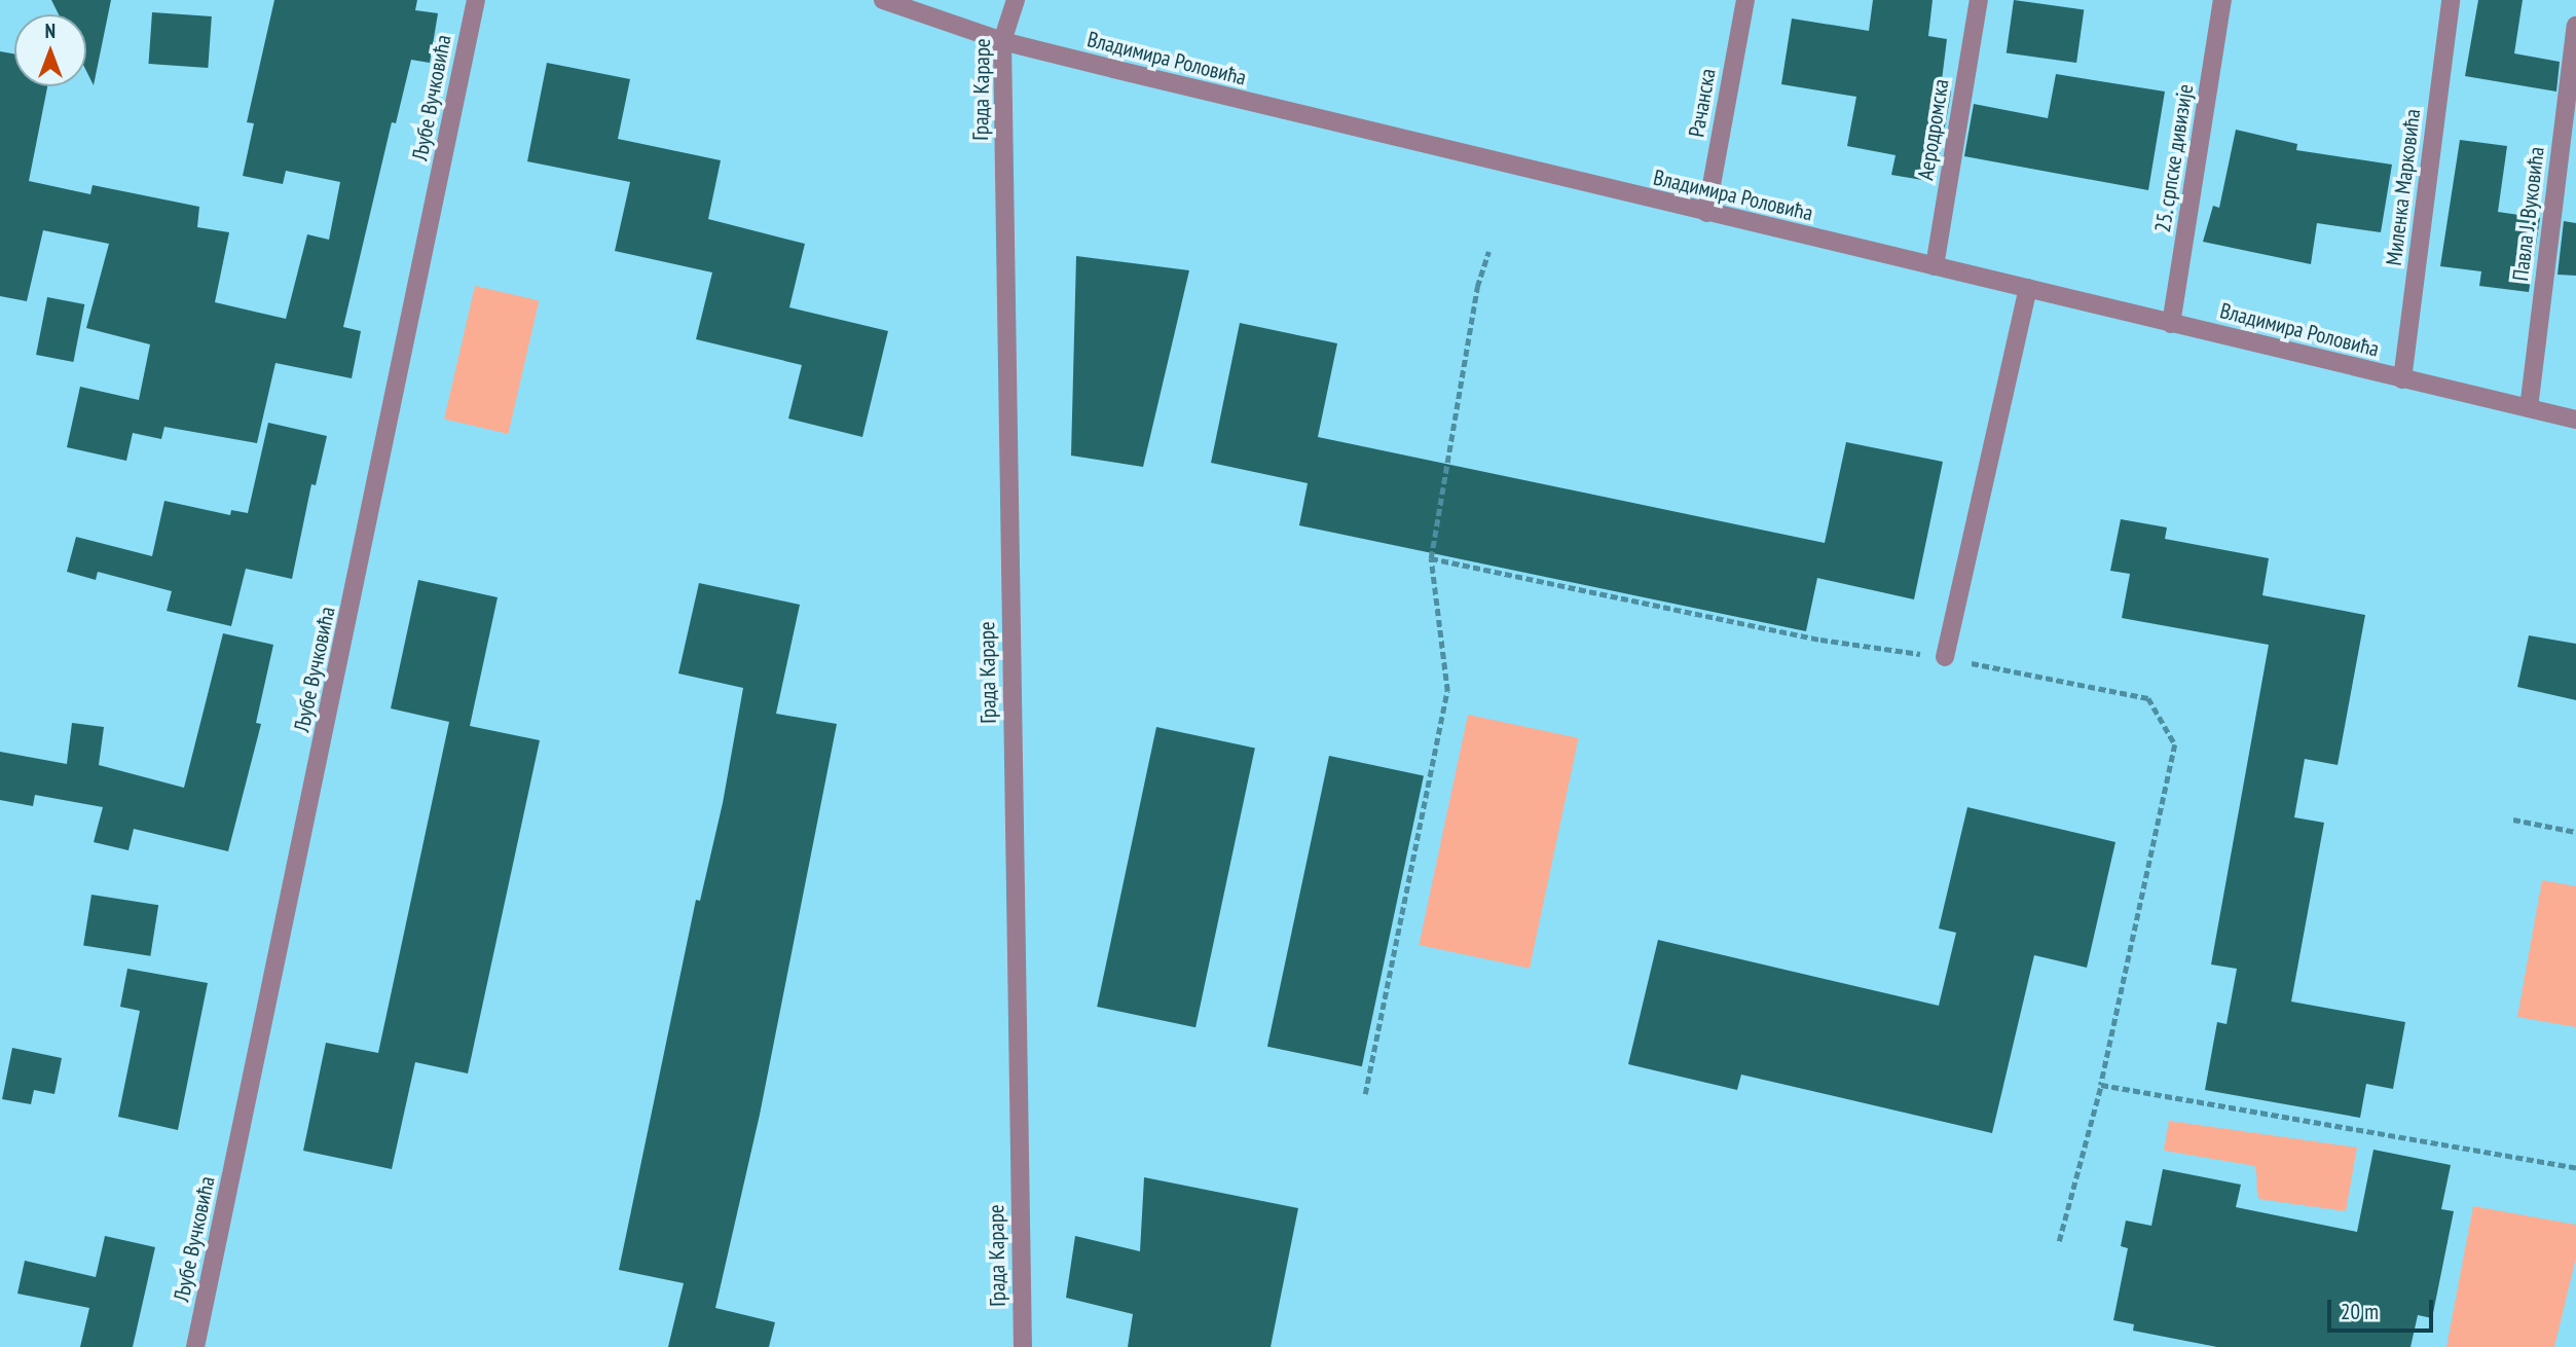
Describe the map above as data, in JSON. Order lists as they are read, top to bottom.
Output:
{
  "streets": {
    "street": [
      "Владимира Роловића",
      "Града Караре",
      "Љубе Вучковића",
      "Рачанска",
      "Аеродромска",
      "25. српске дивизије",
      "Миленка Марковића",
      "Павла Ј. Вуковића"
    ]
  },
  "crossings": [
    ["Владимира Роловића", "Града Караре"],
    ["Владимира Роловића", "Рачанска"],
    ["Владимира Роловића", "Аеродромска"],
    ["Владимира Роловића", "25. српске дивизије"],
    ["Владимира Роловића", "Миленка Марковића"],
    ["Владимира Роловића", "Павла Ј. Вуковића"]
  ],
  "scale_bar": "20 m",
  "north": "top"
}
